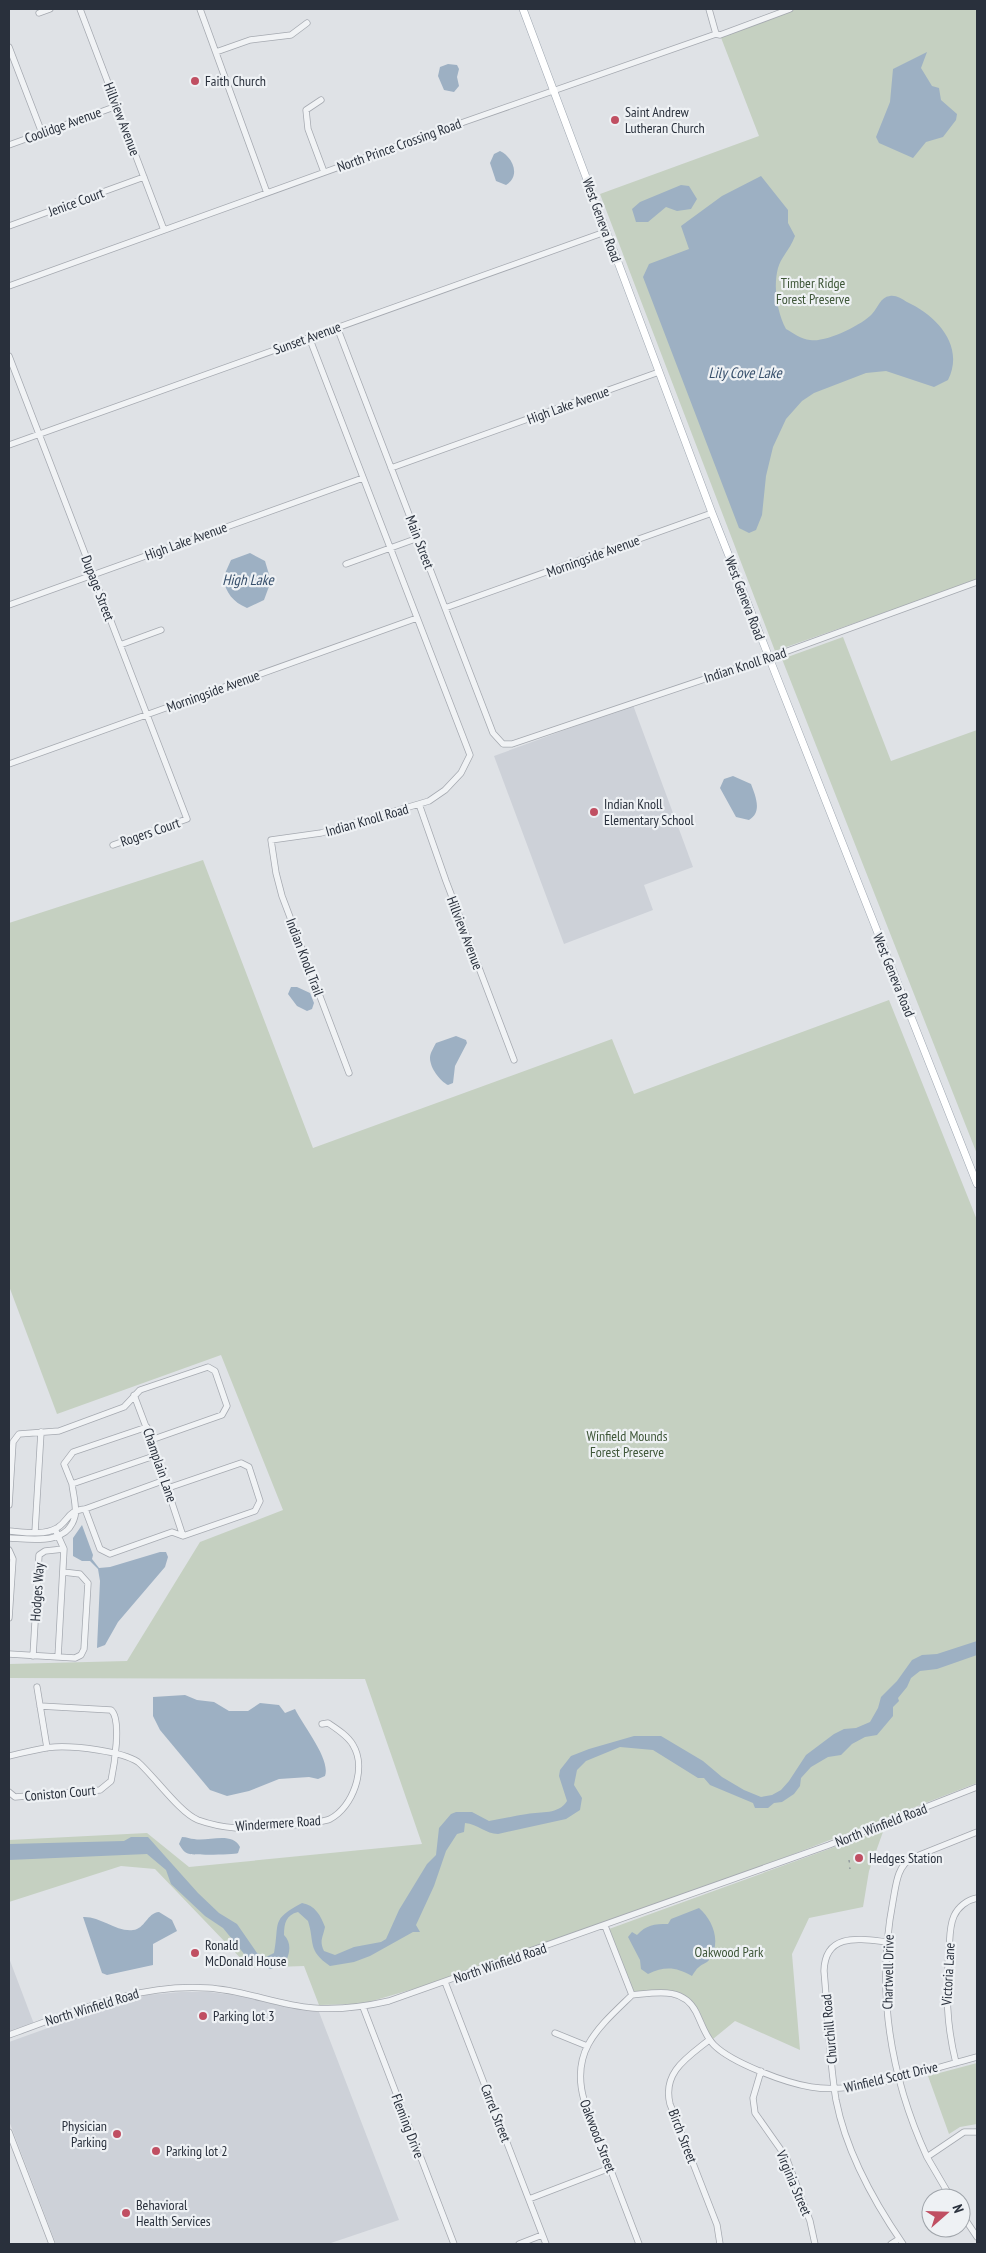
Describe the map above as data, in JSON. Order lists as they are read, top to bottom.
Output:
{
  "streets": {
    "main road": ["West Geneva Road"],
    "street": [
      "Hillview Avenue",
      "Coolidge Avenue",
      "North Prince Crossing Road",
      "Jenice Court",
      "Sunset Avenue",
      "High Lake Avenue",
      "Main Street",
      "Morningside Avenue",
      "Dupage Street",
      "Indian Knoll Road",
      "Rogers Court",
      "Indian Knoll Trail",
      "Champlain Lane",
      "Hodges Way",
      "Coniston Court",
      "Windermere Road",
      "North Winfield Road",
      "Chartwell Drive",
      "Victoria Lane",
      "Churchill Road",
      "Winfield Scott Drive",
      "Carrel Street",
      "Fleming Drive",
      "Oakwood Street",
      "Birch Street",
      "Virginia Street"
    ]
  },
  "crossings": [
    ["Hillview Avenue", "Coolidge Avenue"],
    ["Hillview Avenue", "North Prince Crossing Road"],
    ["Hillview Avenue", "Jenice Court"],
    ["Hillview Avenue", "Indian Knoll Road"],
    ["North Prince Crossing Road", "West Geneva Road"],
    ["West Geneva Road", "Sunset Avenue"],
    ["West Geneva Road", "High Lake Avenue"],
    ["West Geneva Road", "Morningside Avenue"],
    ["West Geneva Road", "Indian Knoll Road"],
    ["Sunset Avenue", "Main Street"],
    ["Sunset Avenue", "Dupage Street"],
    ["High Lake Avenue", "Main Street"],
    ["High Lake Avenue", "Dupage Street"],
    ["Main Street", "Morningside Avenue"],
    ["Main Street", "Indian Knoll Road"],
    ["Morningside Avenue", "Dupage Street"],
    ["Morningside Avenue", "Indian Knoll Road"],
    ["Dupage Street", "Rogers Court"],
    ["Indian Knoll Road", "Indian Knoll Trail"],
    ["Coniston Court", "Windermere Road"],
    ["North Winfield Road", "Carrel Street"],
    ["North Winfield Road", "Fleming Drive"],
    ["Chartwell Drive", "Churchill Road"],
    ["Chartwell Drive", "Winfield Scott Drive"],
    ["Victoria Lane", "Winfield Scott Drive"],
    ["Churchill Road", "Winfield Scott Drive"],
    ["Winfield Scott Drive", "Oakwood Street"],
    ["Winfield Scott Drive", "Birch Street"],
    ["Winfield Scott Drive", "Virginia Street"]
  ],
  "water": ["Lily Cove Lake", "High Lake"],
  "parks": ["Timber Ridge Forest Preserve", "Winfield Mounds Forest Preserve", "Oakwood Park"],
  "places": [
    "Faith Church",
    "Saint Andrew Lutheran Church",
    "Indian Knoll Elementary School",
    "Hedges Station",
    "Ronald McDonald House",
    "Parking lot 3",
    "Physician Parking",
    "Parking lot 2",
    "Behavioral Health Services"
  ],
  "north": "right"
}
